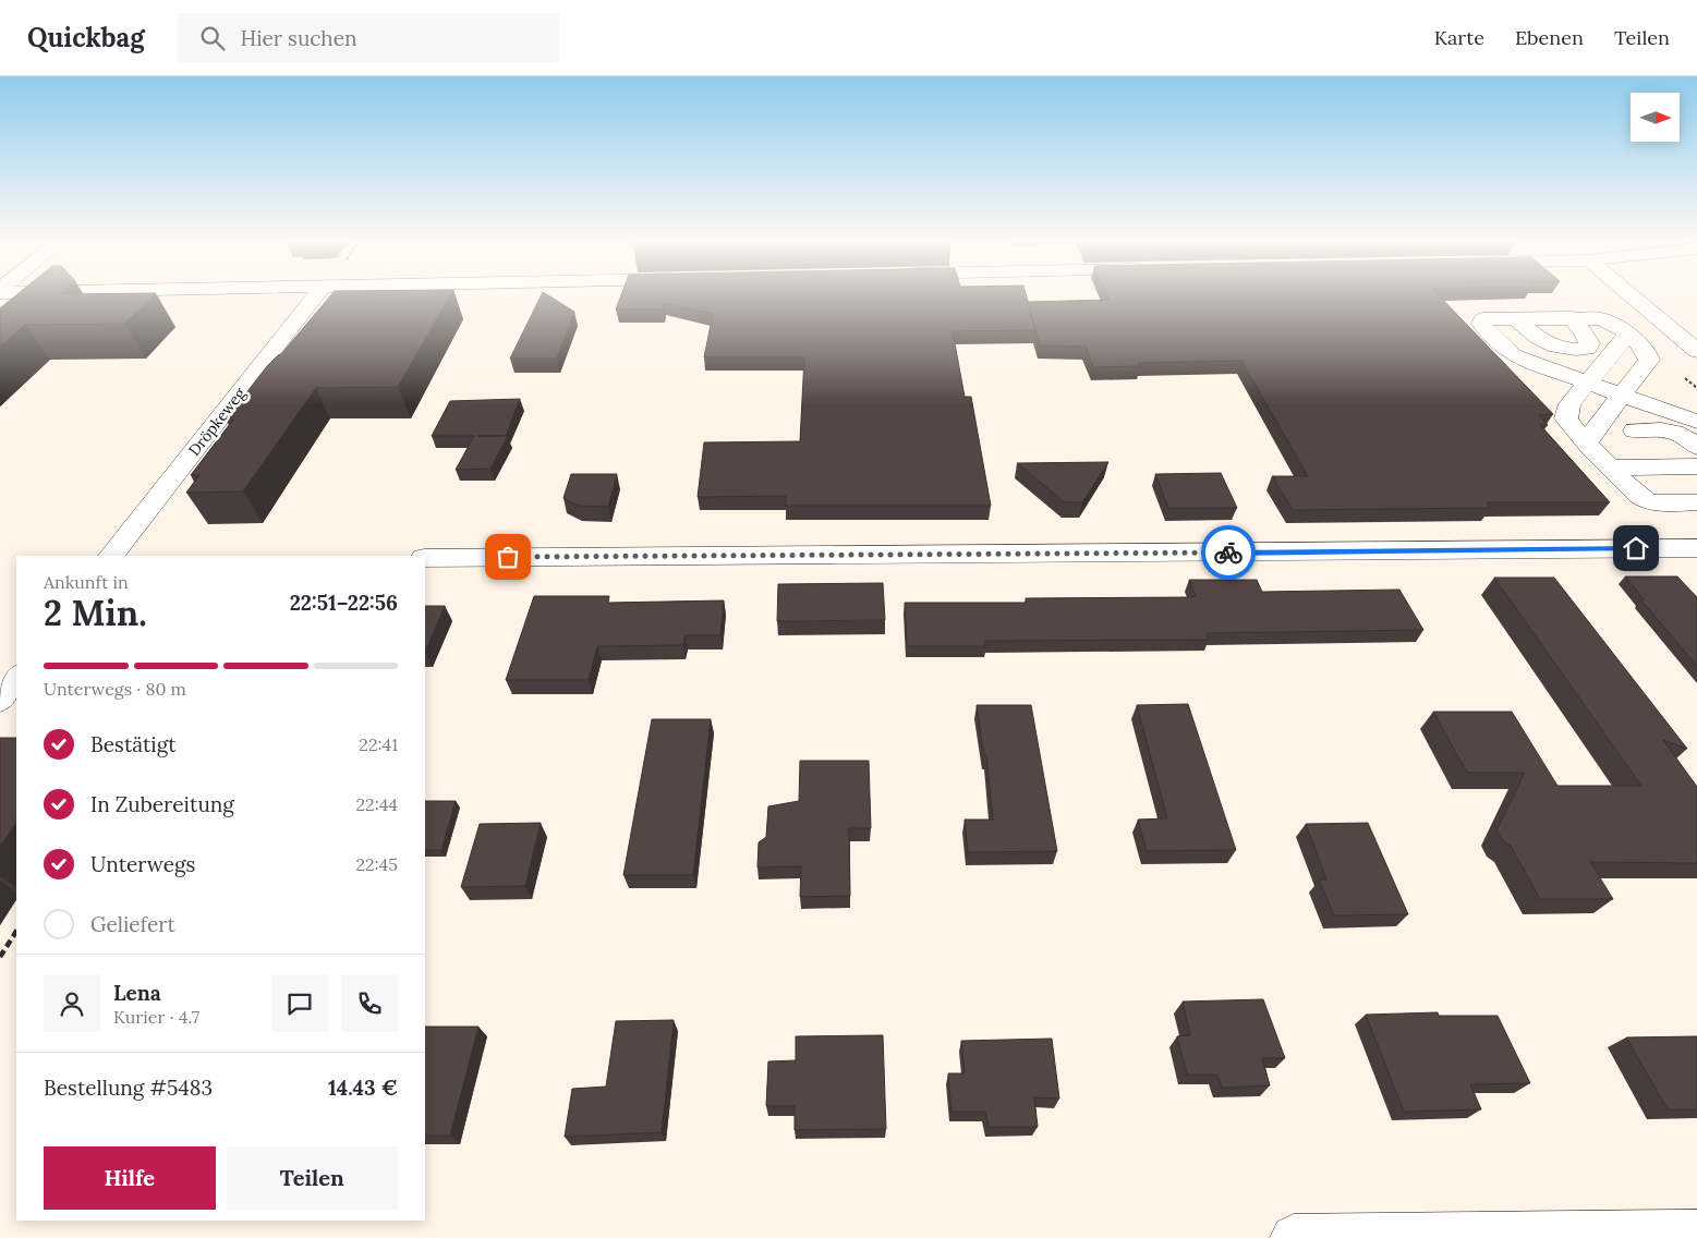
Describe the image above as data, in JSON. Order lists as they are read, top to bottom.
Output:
{
  "streets": {
    "street": ["Dröpkeweg"]
  },
  "north": "right",
  "page": {
    "header": "Quickbag",
    "search": "Hier suchen",
    "nav": ["Karte", "Ebenen", "Teilen"],
    "heading": ["2 Min.", "Ankunft in", "22:51–22:56"],
    "panel": [
      "Lena",
      "Kurier · 4.7",
      "Bestellung #5483",
      "14.43 €"
    ],
    "bar": "Unterwegs · 80 m",
    "list": [
      ["Bestätigt", "22:41"],
      ["In Zubereitung", "22:44"],
      ["Unterwegs", "22:45"],
      "Geliefert"
    ],
    "buttons": ["Hilfe", "Teilen"]
  }
}
